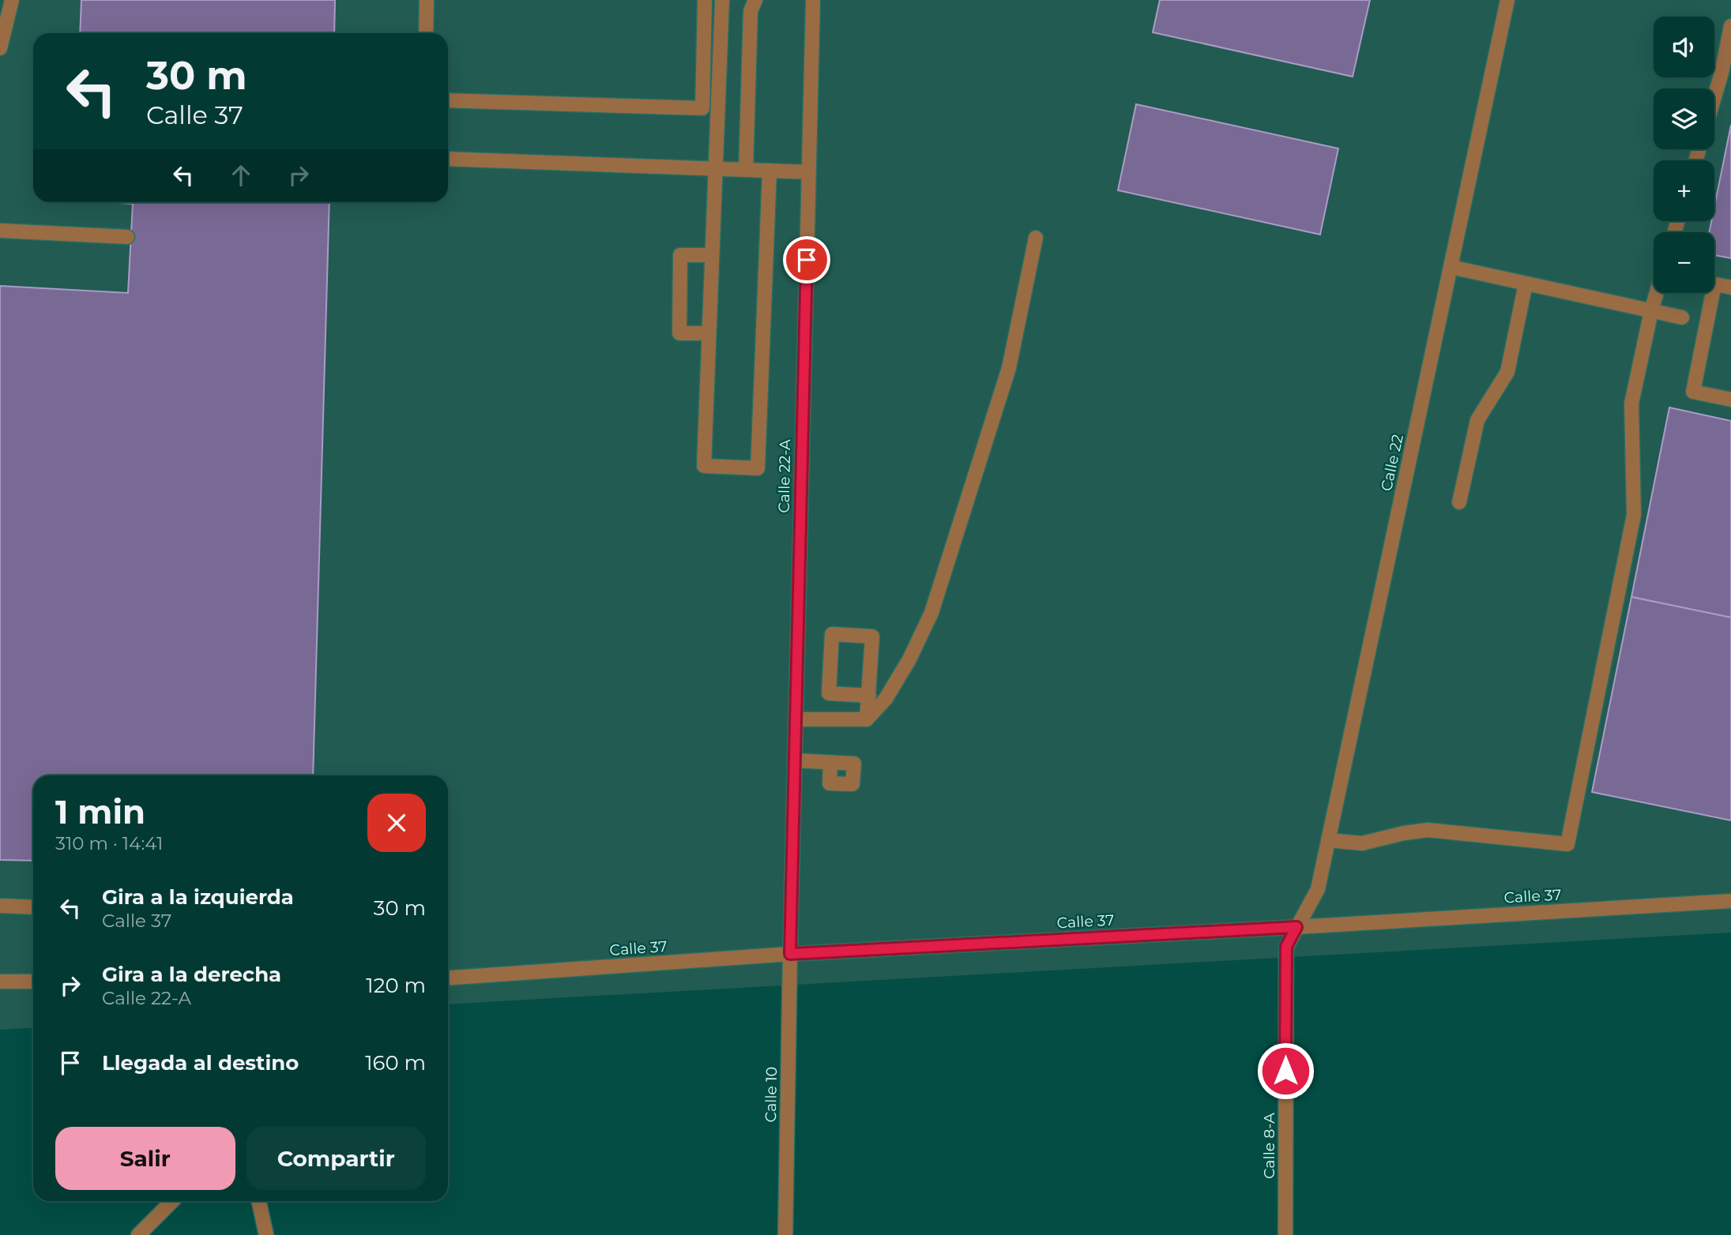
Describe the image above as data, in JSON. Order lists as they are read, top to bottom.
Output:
{
  "streets": {
    "street": [
      "Calle 22",
      "Calle 22-A",
      "Calle 37",
      "Calle 10",
      "Calle 8-A"
    ]
  },
  "crossings": [
    ["Calle 22", "Calle 37"],
    ["Calle 22", "Calle 8-A"],
    ["Calle 22-A", "Calle 37"],
    ["Calle 22-A", "Calle 10"],
    ["Calle 37", "Calle 10"],
    ["Calle 37", "Calle 8-A"]
  ],
  "page": {
    "map_buttons": ["+", "−"],
    "turn": ["30 m", "Calle 37"],
    "heading": ["1 min", "310 m · 14:41"],
    "list": [
      {
        "name": "Gira a la izquierda",
        "note": "Calle 37",
        "value": "30 m"
      },
      {
        "name": "Gira a la derecha",
        "note": "Calle 22-A",
        "value": "120 m"
      },
      {
        "name": "Llegada al destino",
        "value": "160 m"
      }
    ],
    "buttons": ["Salir", "Compartir"]
  }
}
